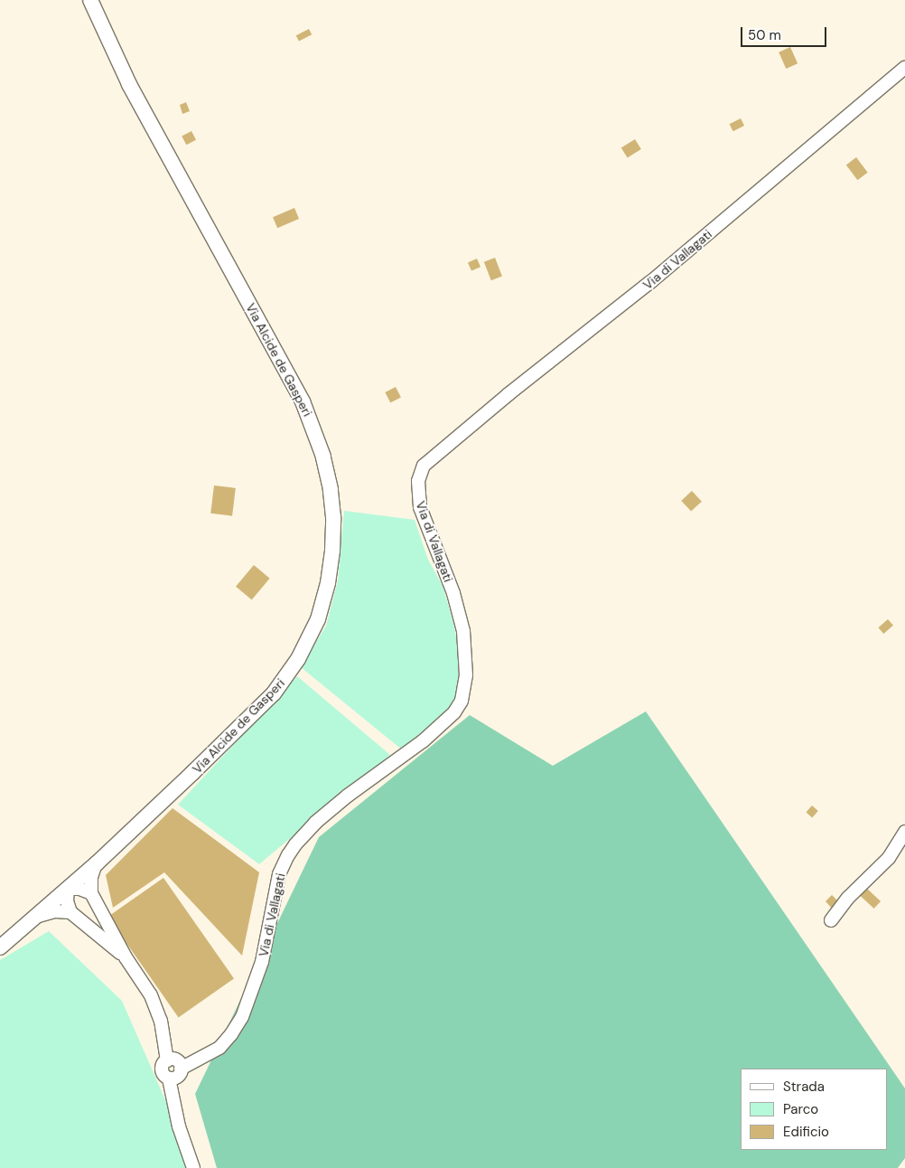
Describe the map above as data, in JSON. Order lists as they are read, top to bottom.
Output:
{
  "streets": {
    "street": ["Via di Vallagati", "Via Alcide de Gasperi"]
  },
  "legend": ["Strada", "Parco", "Edificio"],
  "scale_bar": "50 m"
}
